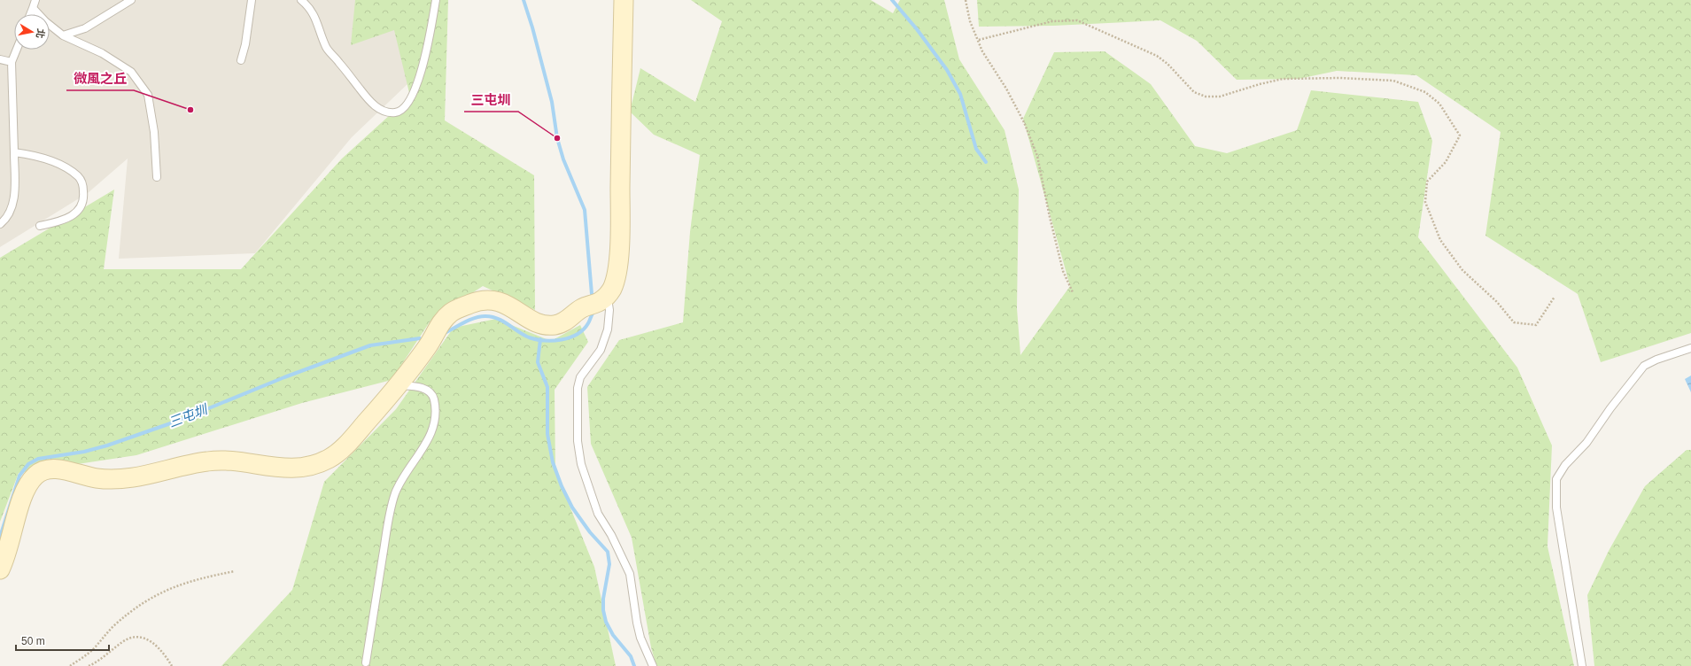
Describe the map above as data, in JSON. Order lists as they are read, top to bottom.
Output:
{
  "water": ["三屯圳"],
  "places": ["微風之丘", "三屯圳"],
  "scale_bar": "50 m",
  "north": "right"
}
